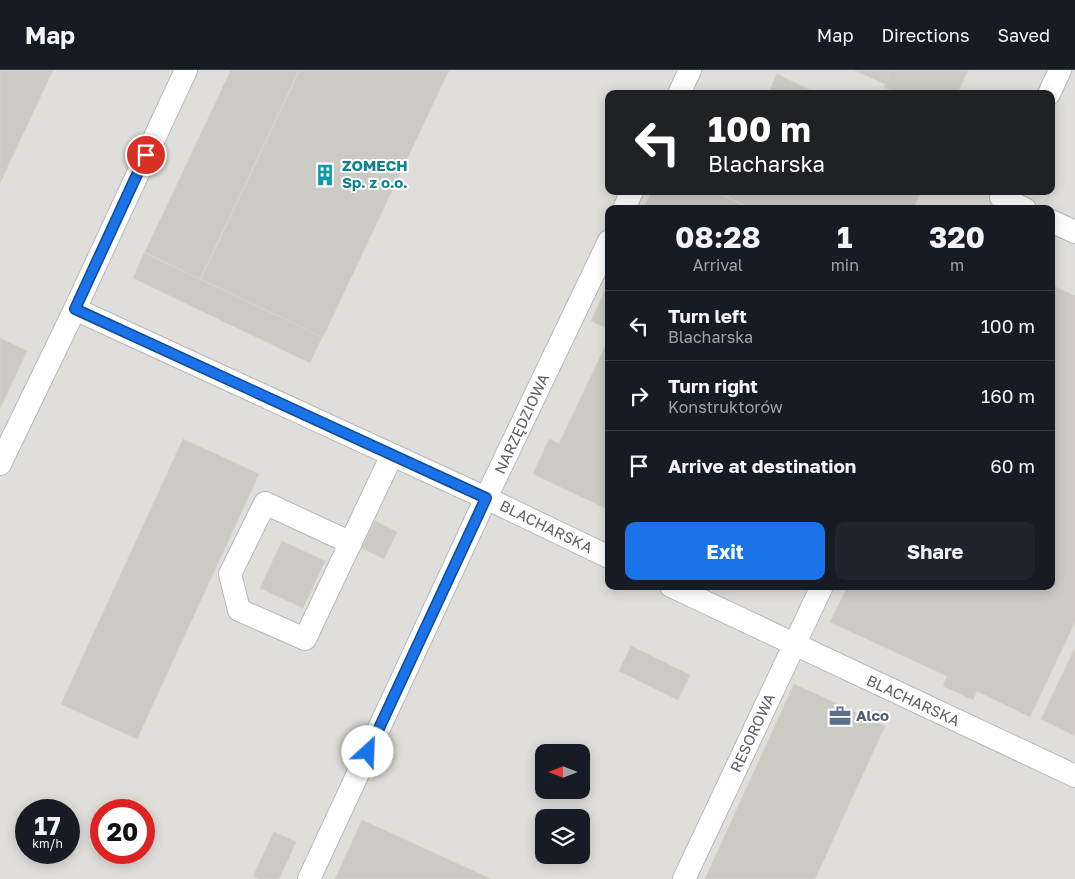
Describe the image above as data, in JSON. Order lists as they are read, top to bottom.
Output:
{
  "streets": {
    "lane": ["NARZĘDZIOWA", "BLACHARSKA", "RESOROWA"]
  },
  "crossings": [
    ["NARZĘDZIOWA", "BLACHARSKA"],
    ["BLACHARSKA", "RESOROWA"]
  ],
  "places": {
    "building": ["ZOMECH Sp. z o.o."],
    "office": ["Alco"]
  },
  "north": "left",
  "page": {
    "header": "Map",
    "nav": ["Map", "Directions", "Saved"],
    "turn": ["100 m", "Blacharska"],
    "eta": [
      "08:28",
      "Arrival",
      "1",
      "min",
      "320",
      "m"
    ],
    "list": [
      {
        "name": "Turn left",
        "note": "Blacharska",
        "value": "100 m"
      },
      {
        "name": "Turn right",
        "note": "Konstruktorów",
        "value": "160 m"
      },
      {
        "name": "Arrive at destination",
        "value": "60 m"
      }
    ],
    "buttons": ["Exit", "Share"],
    "speed": "17 km/h",
    "limit": "20"
  }
}
